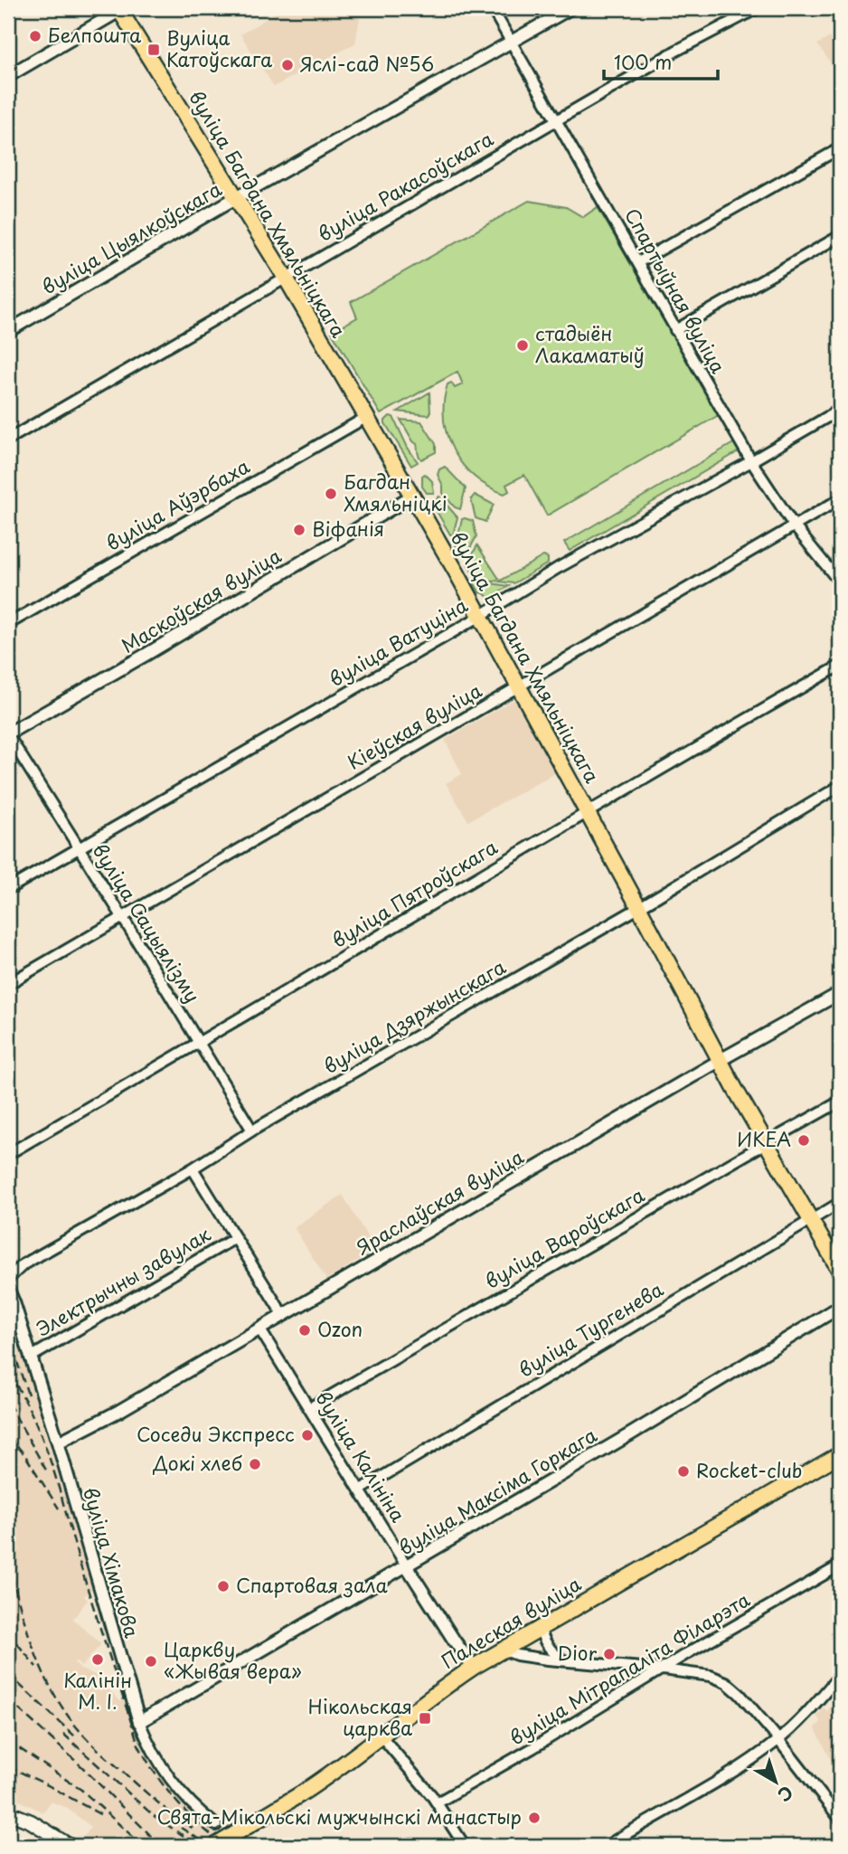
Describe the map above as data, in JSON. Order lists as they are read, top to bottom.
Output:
{
  "streets": {
    "main road": ["вуліца Багдана Хмяльніцкага", "Палеская вуліца"],
    "street": [
      "вуліца Ракасоўскага",
      "вуліца Цыялкоўскага",
      "Спартыўная вуліца",
      "вуліца Аўэрбаха",
      "Маскоўская вуліца",
      "вуліца Ватуціна",
      "Кіеўская вуліца",
      "вуліца Пятроўскага",
      "вуліца Сацыялізму",
      "вуліца Дзяржынскага",
      "Яраслаўская вуліца",
      "вуліца Вароўскага",
      "Электрычны завулак",
      "вуліца Тургенева",
      "вуліца Калініна",
      "вуліца Максіма Горкага",
      "вуліца Хімакова",
      "вуліца Мітрапаліта Філарэта"
    ]
  },
  "crossings": [
    ["вуліца Ракасоўскага", "вуліца Багдана Хмяльніцкага"],
    ["вуліца Ракасоўскага", "Спартыўная вуліца"],
    ["вуліца Багдана Хмяльніцкага", "вуліца Цыялкоўскага"],
    ["вуліца Багдана Хмяльніцкага", "вуліца Аўэрбаха"],
    ["вуліца Багдана Хмяльніцкага", "Маскоўская вуліца"],
    ["вуліца Багдана Хмяльніцкага", "вуліца Ватуціна"],
    ["вуліца Багдана Хмяльніцкага", "Кіеўская вуліца"],
    ["вуліца Багдана Хмяльніцкага", "вуліца Пятроўскага"],
    ["вуліца Багдана Хмяльніцкага", "вуліца Дзяржынскага"],
    ["вуліца Багдана Хмяльніцкага", "Яраслаўская вуліца"],
    ["вуліца Багдана Хмяльніцкага", "вуліца Вароўскага"],
    ["вуліца Багдана Хмяльніцкага", "вуліца Тургенева"],
    ["вуліца Цыялкоўскага", "Спартыўная вуліца"],
    ["Спартыўная вуліца", "вуліца Ватуціна"],
    ["Спартыўная вуліца", "Кіеўская вуліца"],
    ["Маскоўская вуліца", "вуліца Сацыялізму"],
    ["вуліца Ватуціна", "вуліца Сацыялізму"],
    ["Кіеўская вуліца", "вуліца Сацыялізму"],
    ["вуліца Пятроўскага", "вуліца Сацыялізму"],
    ["вуліца Сацыялізму", "вуліца Дзяржынскага"],
    ["Яраслаўская вуліца", "вуліца Калініна"],
    ["Яраслаўская вуліца", "вуліца Хімакова"],
    ["вуліца Вароўскага", "вуліца Калініна"],
    ["Электрычны завулак", "вуліца Хімакова"],
    ["вуліца Тургенева", "вуліца Калініна"],
    ["вуліца Калініна", "вуліца Максіма Горкага"],
    ["вуліца Калініна", "Палеская вуліца"],
    ["вуліца Максіма Горкага", "вуліца Хімакова"]
  ],
  "places": {
    "other": [
      "Белпошта",
      "Яслі-сад №56",
      "стадыён Лакаматыў",
      "Багдан Хмяльніцкі",
      "Віфанія",
      "ИКЕА",
      "Ozon",
      "Соседи Экспресс",
      "Докі хлеб",
      "Rocket-club",
      "Спартовая зала",
      "Dior",
      "Калінін М. І.",
      "Царкву «Жывая вера»",
      "Свята-Мікольскі мужчынскі манастыр"
    ],
    "transit": ["Вуліца Катоўскага", "Нікольская царква"]
  },
  "scale_bar": "100 m",
  "north": "bottom right"
}
